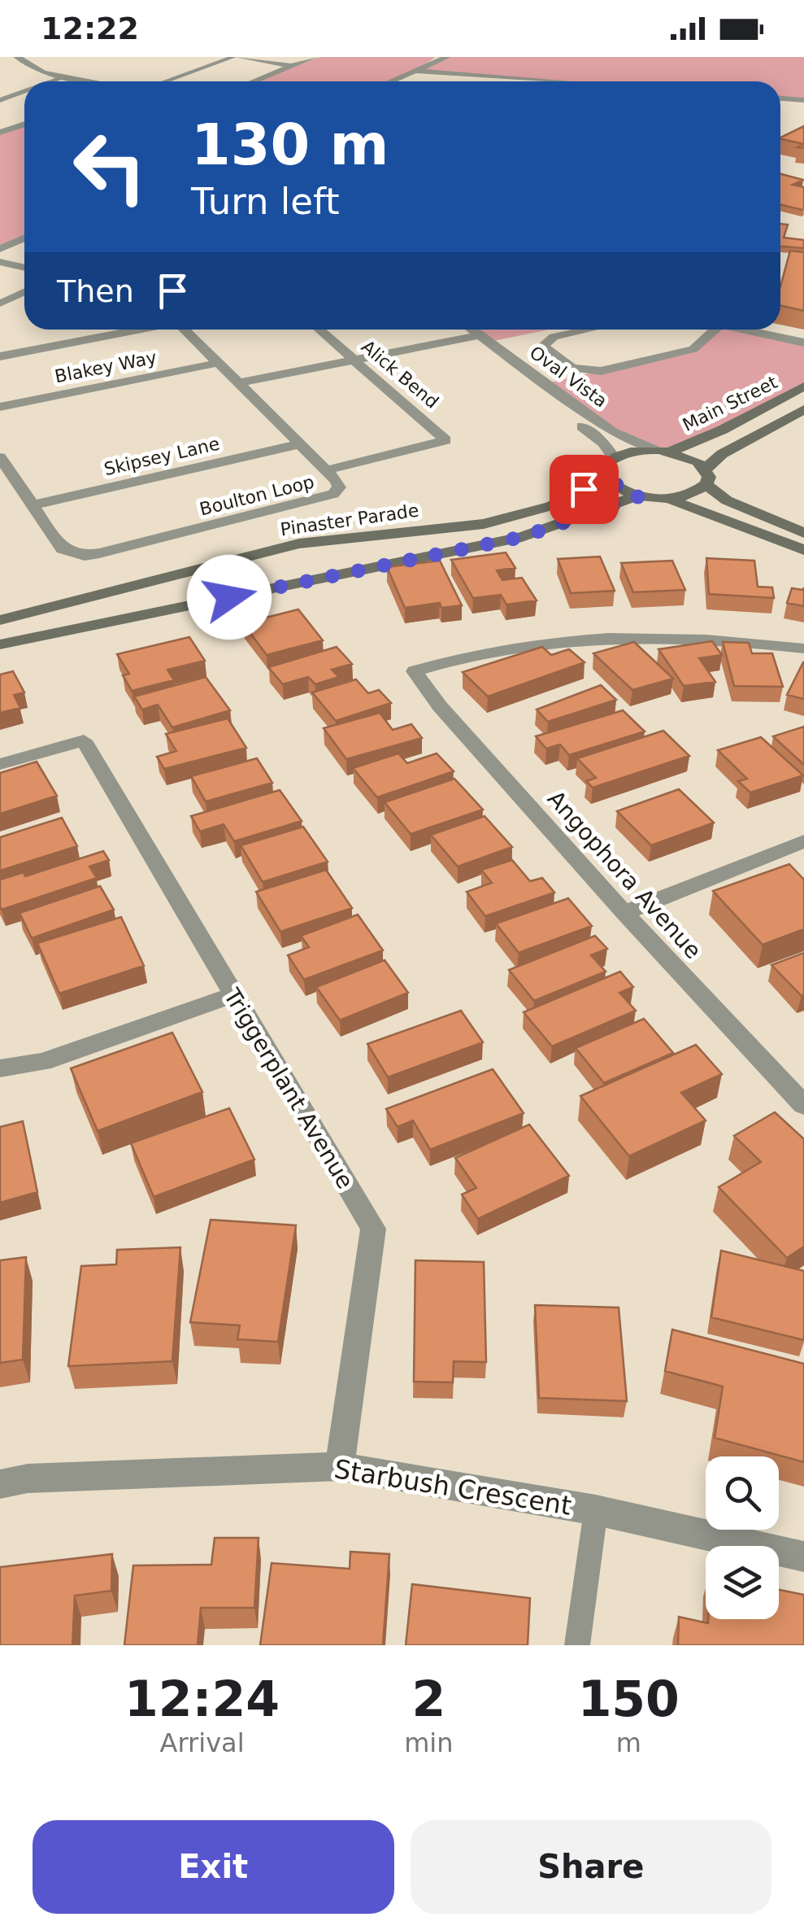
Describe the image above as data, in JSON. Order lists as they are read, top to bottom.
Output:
{
  "streets": {
    "main road": ["Main Street", "Pinaster Parade"],
    "street": [
      "Blakey Way",
      "Alick Bend",
      "Oval Vista",
      "Skipsey Lane",
      "Boulton Loop",
      "Angophora Avenue",
      "Triggerplant Avenue",
      "Starbush Crescent"
    ]
  },
  "crossings": [
    ["Blakey Way", "Boulton Loop"],
    ["Alick Bend", "Boulton Loop"],
    ["Oval Vista", "Main Street"],
    ["Skipsey Lane", "Boulton Loop"],
    ["Triggerplant Avenue", "Starbush Crescent"]
  ],
  "page": {
    "status": "12:22",
    "turn": ["130 m", "Turn left"],
    "then": "Then",
    "eta": [
      "12:24",
      "Arrival",
      "2",
      "min",
      "150",
      "m"
    ],
    "buttons": ["Exit", "Share"]
  }
}
